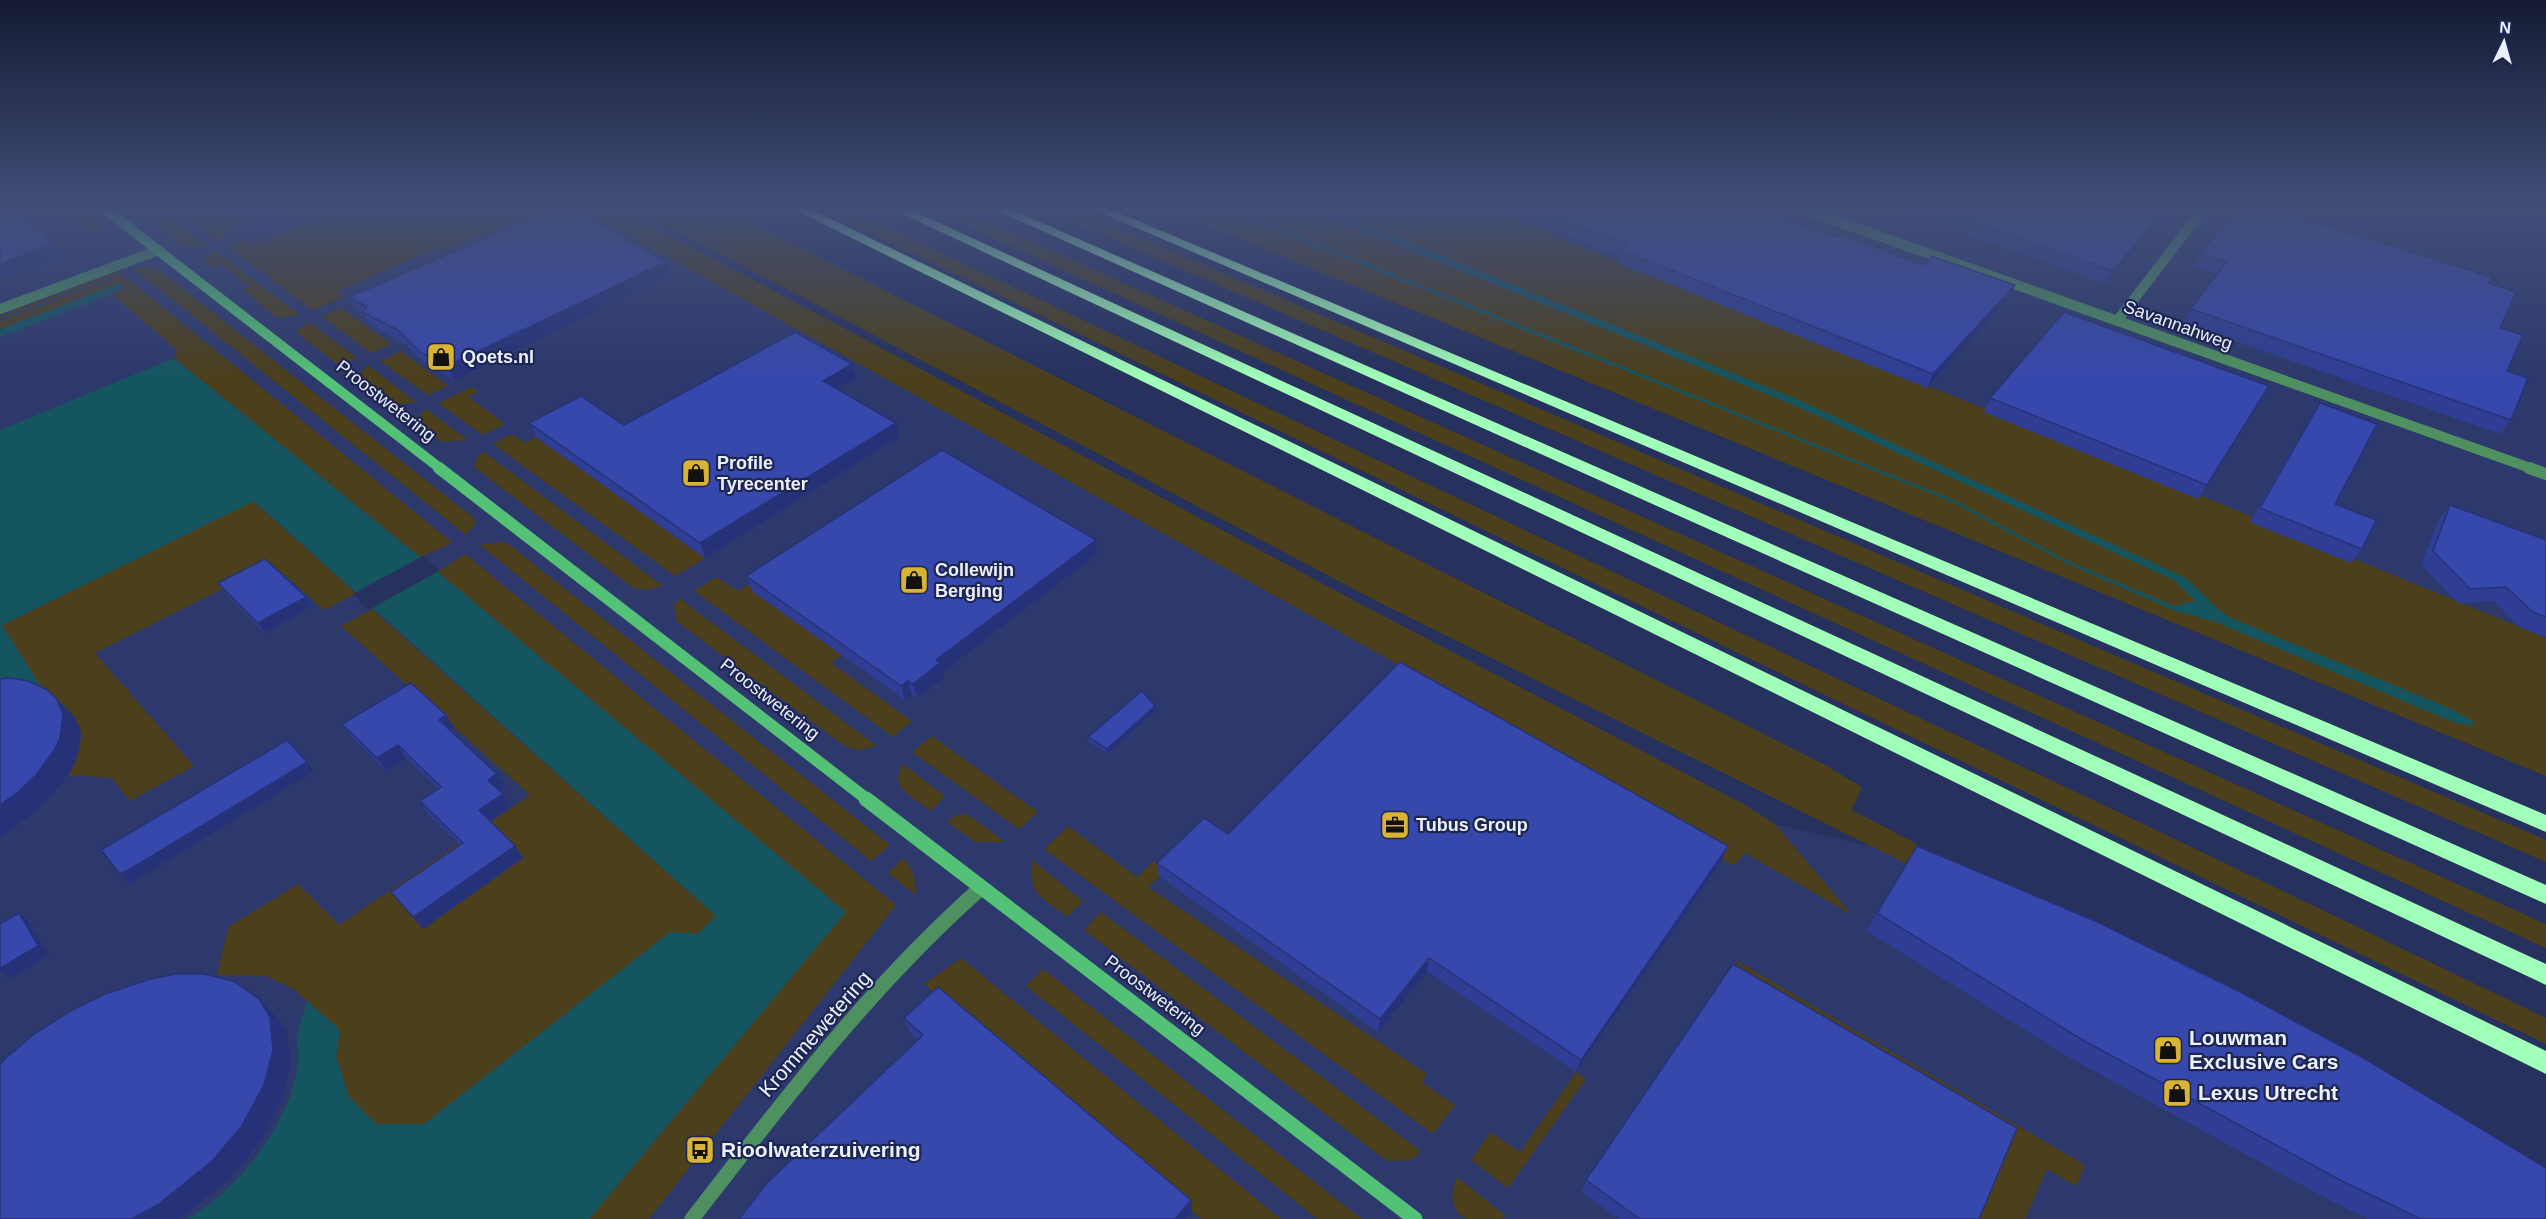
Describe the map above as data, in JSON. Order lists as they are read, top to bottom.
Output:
{
  "streets": {
    "street": ["Savannahweg", "Proostwetering", "Krommewetering"]
  },
  "crossings": [
    ["Proostwetering", "Krommewetering"]
  ],
  "places": {
    "shop": [
      "Qoets.nl",
      "Profile Tyrecenter",
      "Collewijn Berging",
      "Louwman Exclusive Cars",
      "Lexus Utrecht"
    ],
    "office": ["Tubus Group"],
    "bus stop": ["Rioolwaterzuivering"]
  },
  "north": "top"
}
